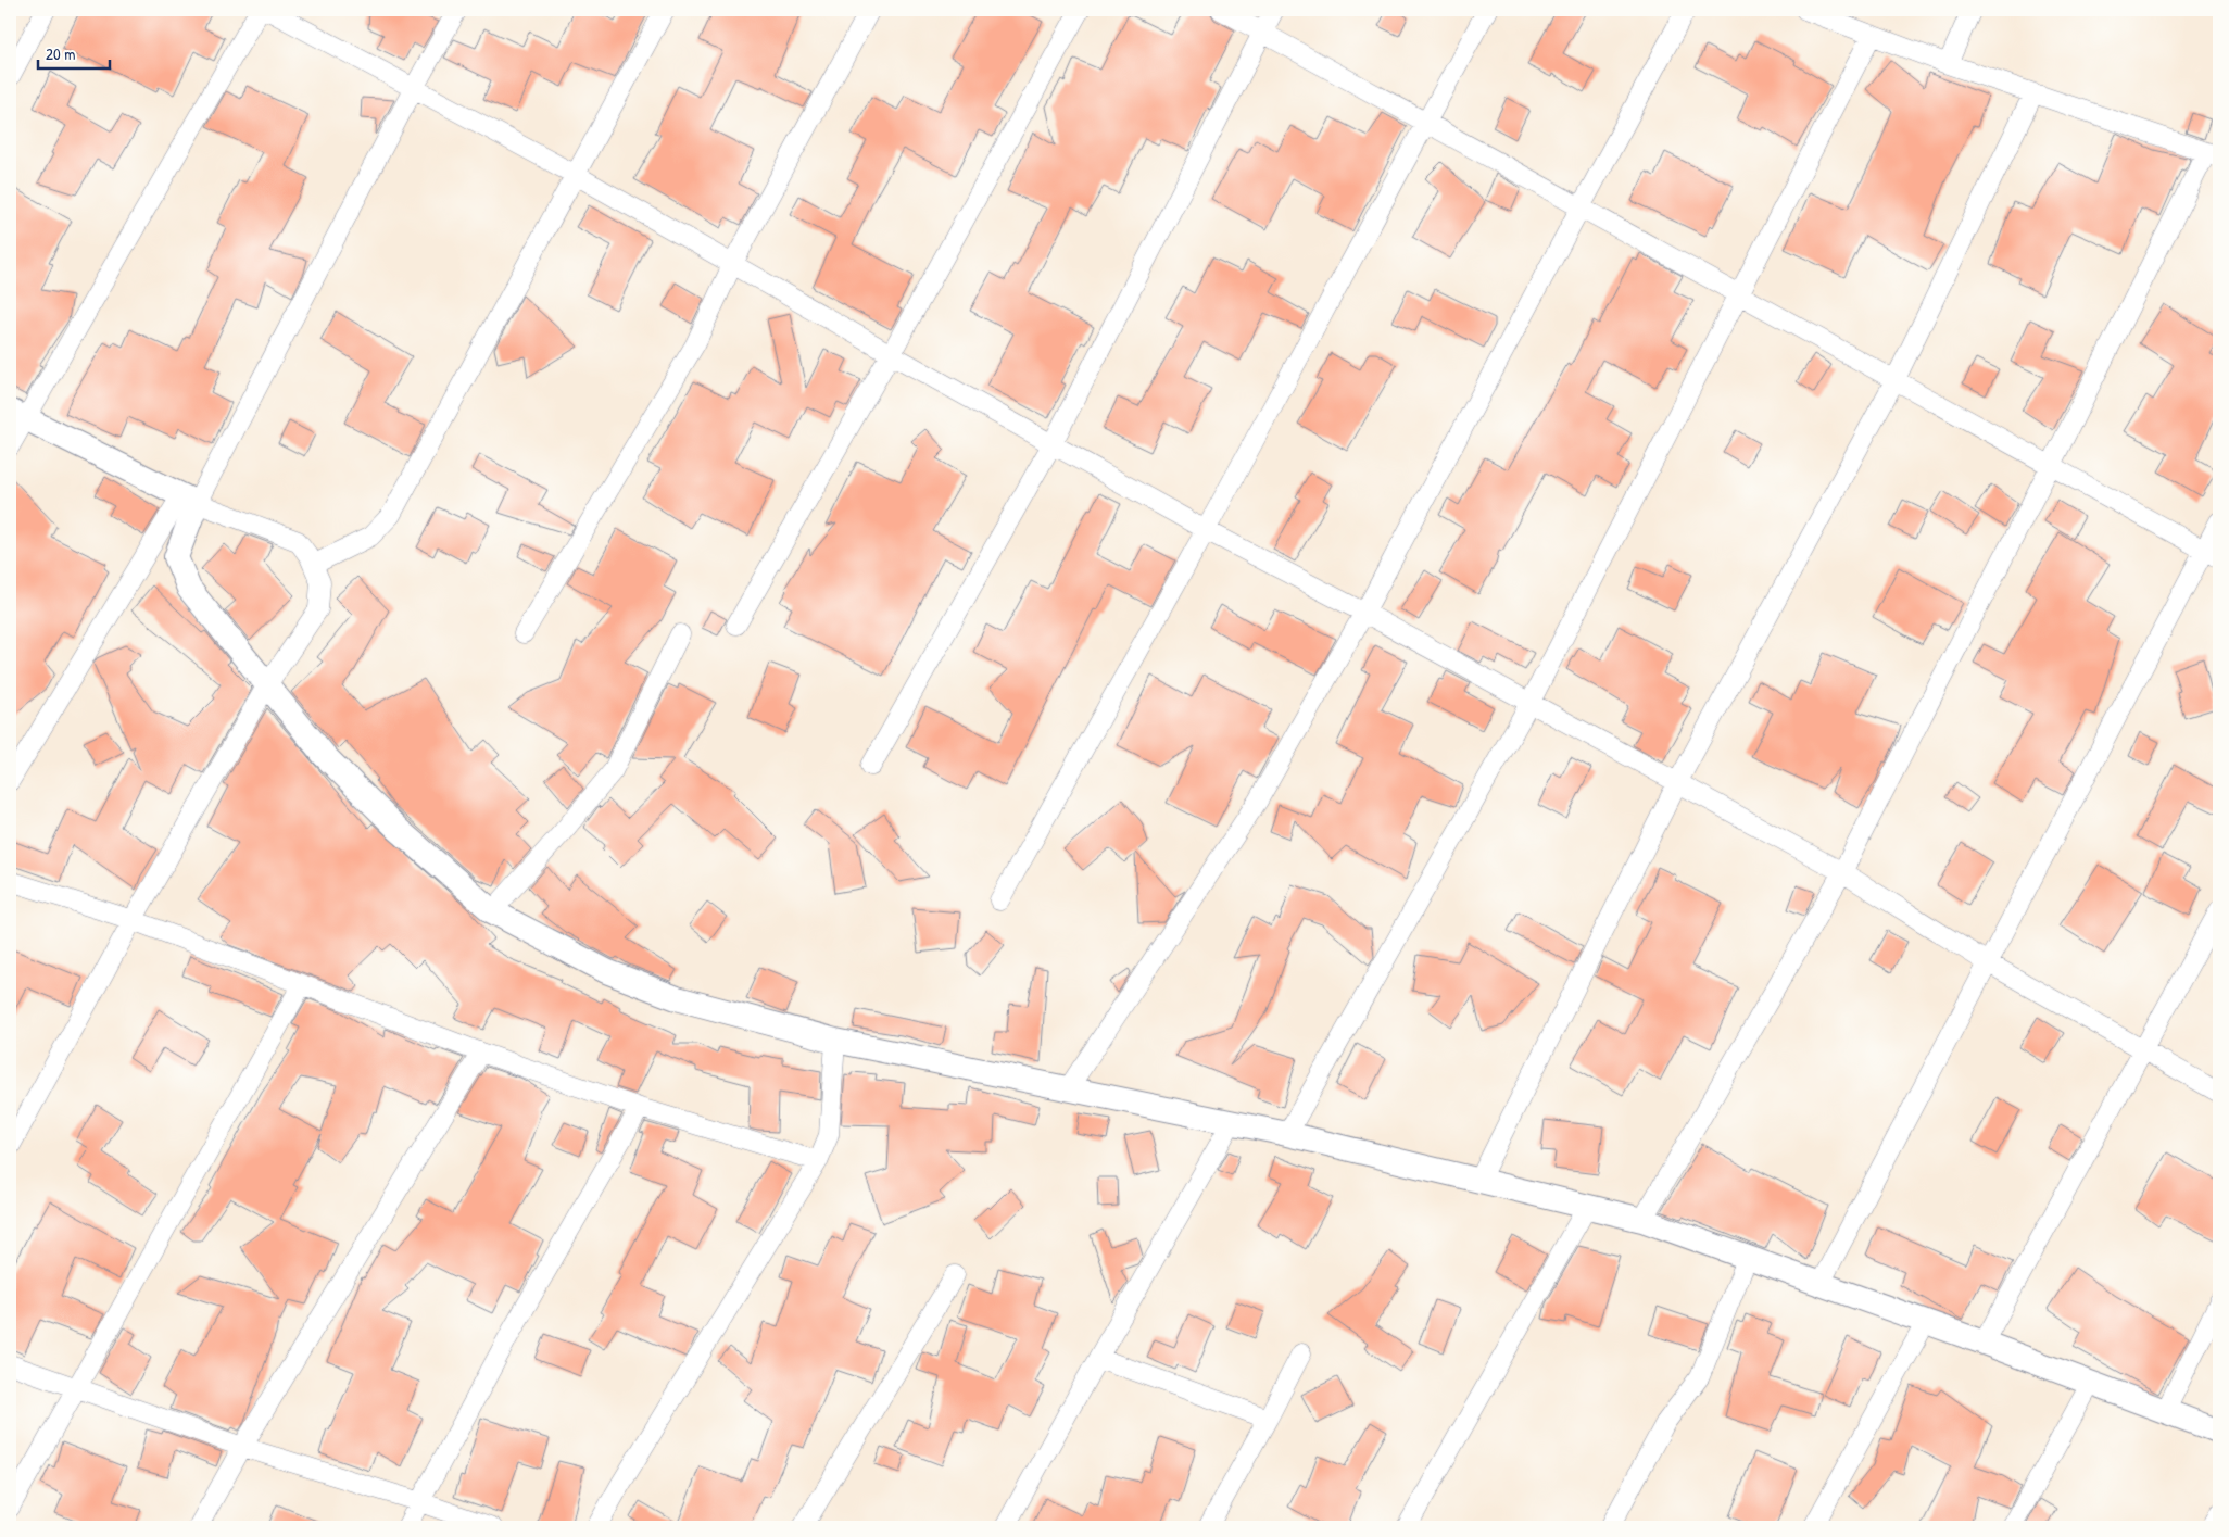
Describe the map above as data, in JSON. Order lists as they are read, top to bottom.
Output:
{
  "scale_bar": "20 m"
}
